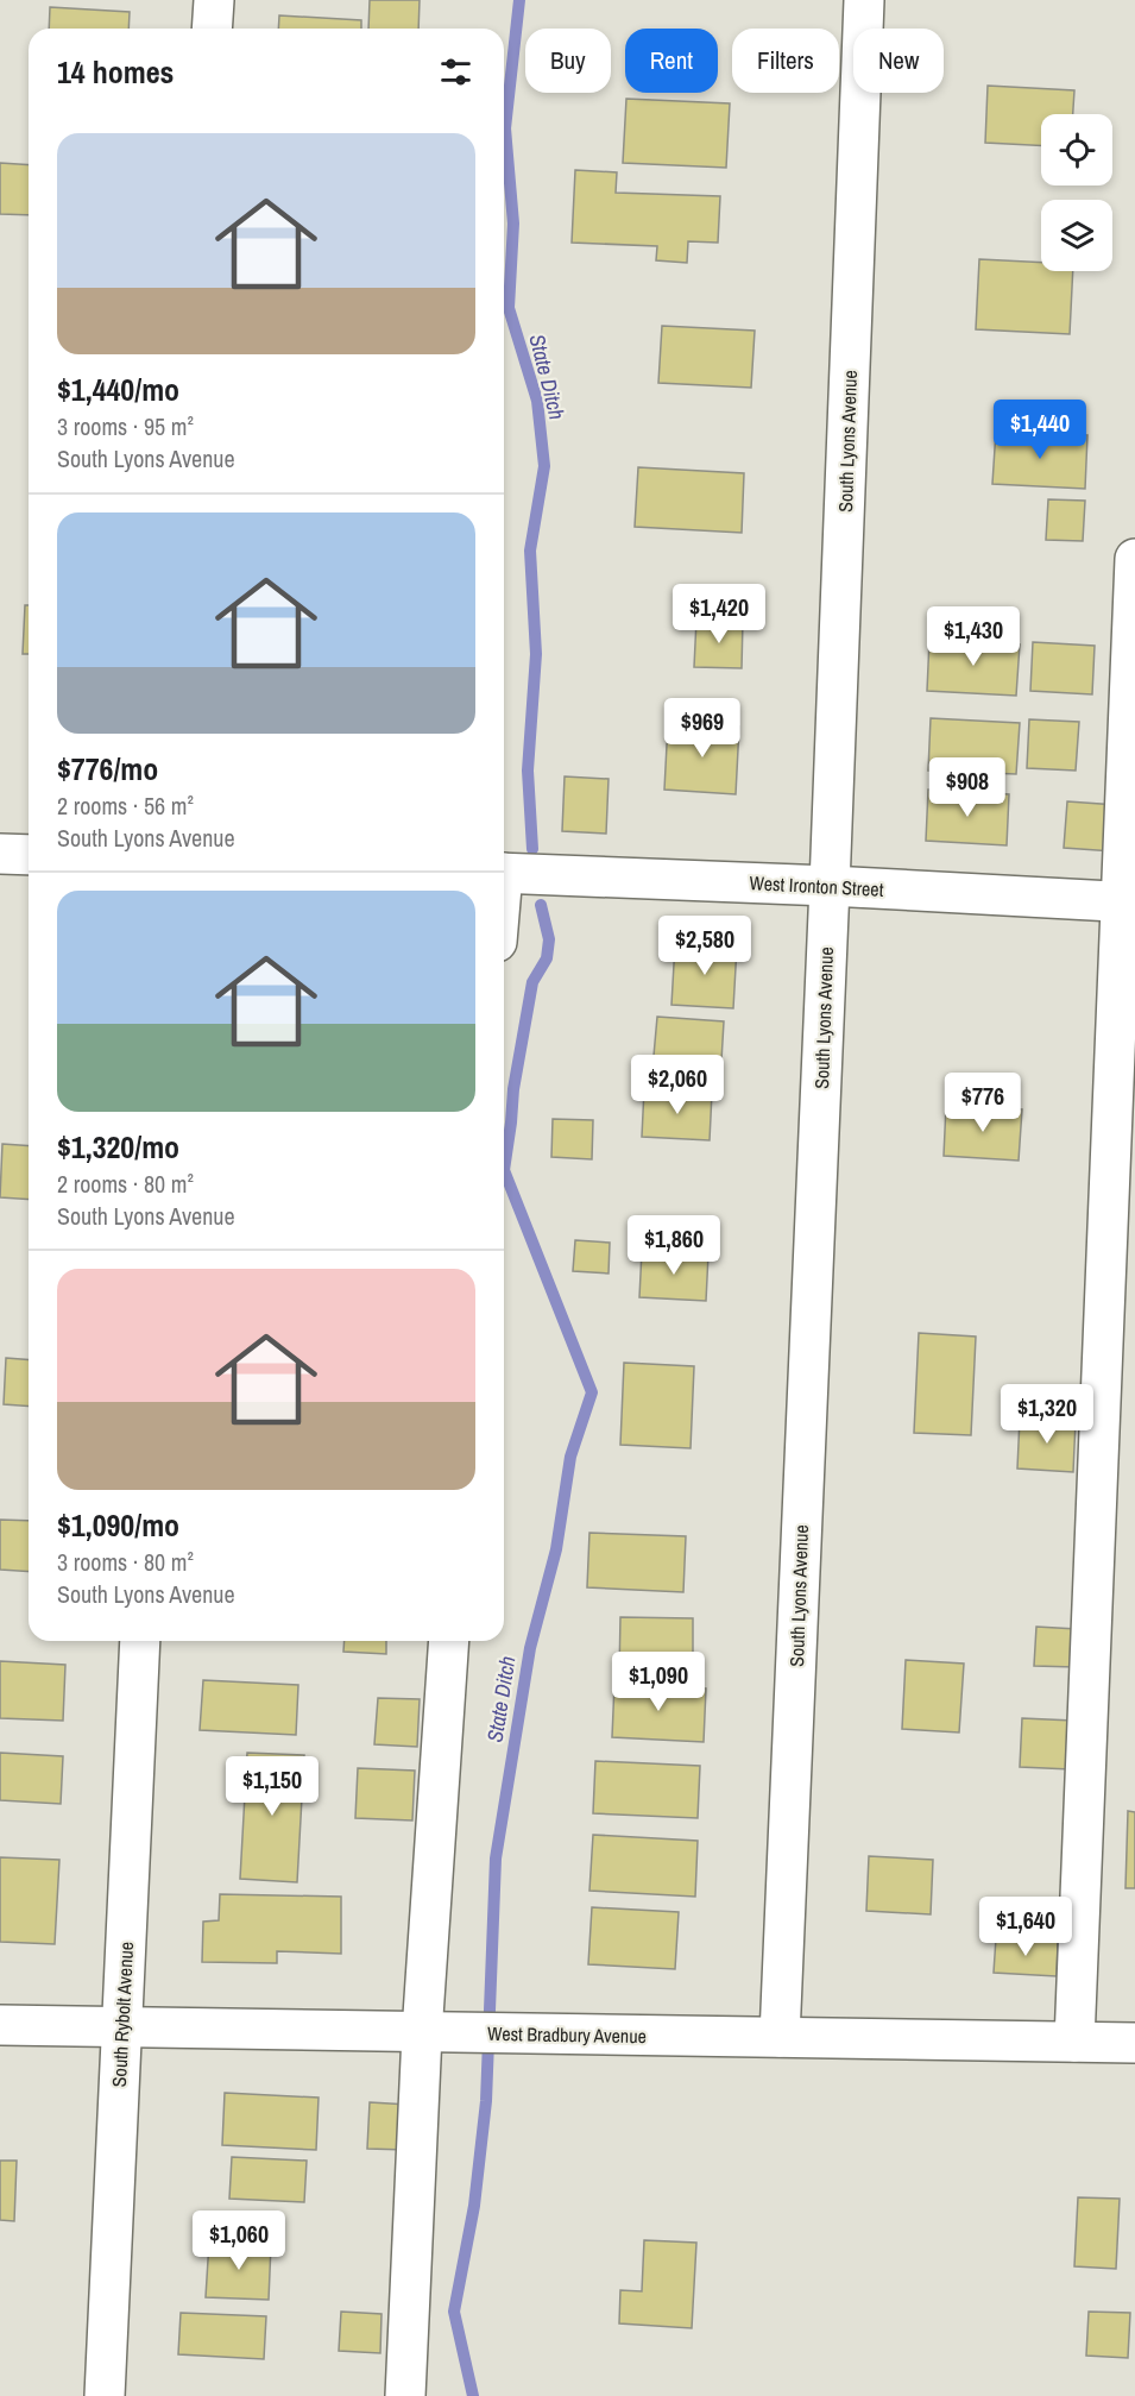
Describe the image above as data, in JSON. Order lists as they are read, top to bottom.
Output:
{
  "streets": {
    "street": [
      "South Lyons Avenue",
      "West Ironton Street",
      "South Rybolt Avenue",
      "West Bradbury Avenue"
    ]
  },
  "crossings": [
    ["South Lyons Avenue", "West Ironton Street"],
    ["South Lyons Avenue", "West Bradbury Avenue"],
    ["South Rybolt Avenue", "West Bradbury Avenue"]
  ],
  "water": ["State Ditch"],
  "page": {
    "chip": [
      "Buy",
      "Rent",
      "Filters",
      "New"
    ],
    "heading": "14 homes",
    "list": [
      {
        "name": "$1,440/mo",
        "note": "3 rooms · 95 m² · South Lyons Avenue"
      },
      {
        "name": "$776/mo",
        "note": "2 rooms · 56 m² · South Lyons Avenue"
      },
      {
        "name": "$1,320/mo",
        "note": "2 rooms · 80 m² · South Lyons Avenue"
      },
      {
        "name": "$1,090/mo",
        "note": "3 rooms · 80 m² · South Lyons Avenue"
      }
    ],
    "price": [
      "$1,440",
      "$1,420",
      "$1,430",
      "$969",
      "$908",
      "$2,580",
      "$2,060",
      "$776",
      "$1,860",
      "$1,320",
      "$1,090",
      "$1,150",
      "$1,640",
      "$1,060"
    ]
  }
}
